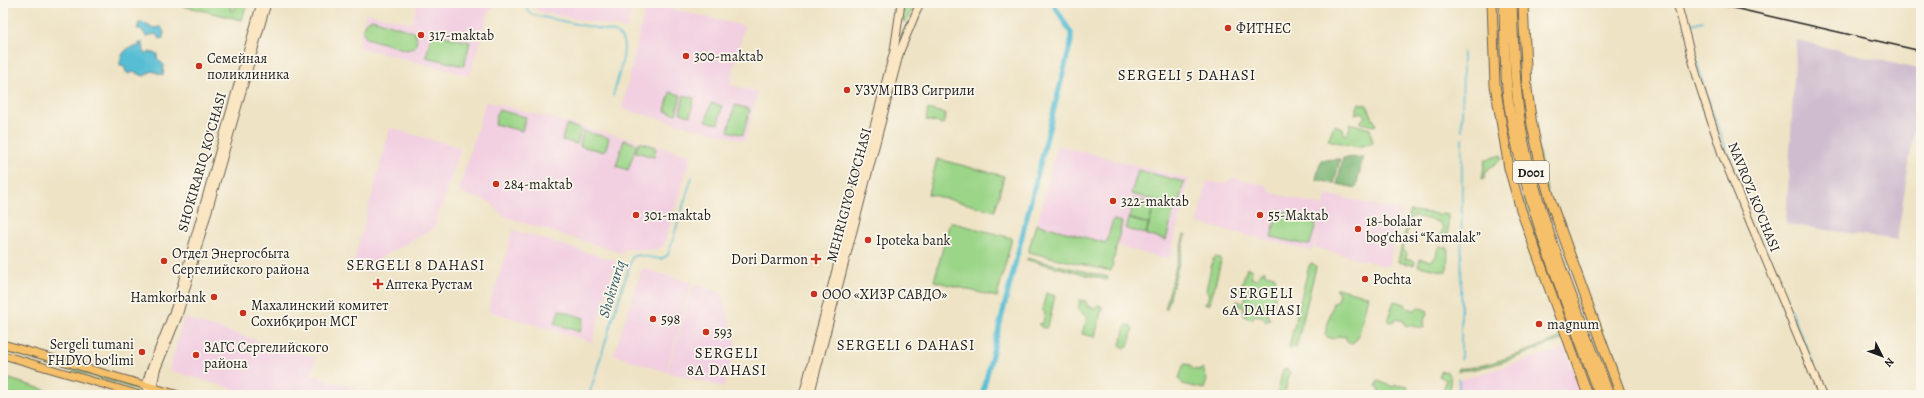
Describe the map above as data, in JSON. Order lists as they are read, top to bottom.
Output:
{
  "streets": {
    "highway": ["D001"],
    "main road": ["SHOKIRARIQ KO'CHASI", "MEHRIGIYO KO'CHASI", "NAVRO'Z KO'CHASI"]
  },
  "districts": [
    "SERGELI 5 DAHASI",
    "SERGELI 8 DAHASI",
    "SERGELI 6A DAHASI",
    "SERGELI 6 DAHASI",
    "SERGELI 8A DAHASI"
  ],
  "water": ["Shokirariq"],
  "places": {
    "other": [
      "ФИТНЕС",
      "317-maktab",
      "300-maktab",
      "Семейная поликлиника",
      "УЗУМ ПВЗ Сигрили",
      "284-maktab",
      "322-maktab",
      "301-maktab",
      "55-Maktab",
      "18-bolalar bog'chasi “Kamalak”",
      "Ipoteka bank",
      "Отдел Энергосбыта Сергелийского района",
      "Pochta",
      "ООО «ХИЗР САВДО»",
      "Hamkorbank",
      "Махалинский комитет Сохибқирон МСГ",
      "598",
      "magnum",
      "593",
      "Sergeli tumani FHDYO boʻlimi",
      "ЗАГС Сергелийского района"
    ],
    "health": ["Dori Darmon", "Аптека Рустам"]
  },
  "north": "bottom right"
}
